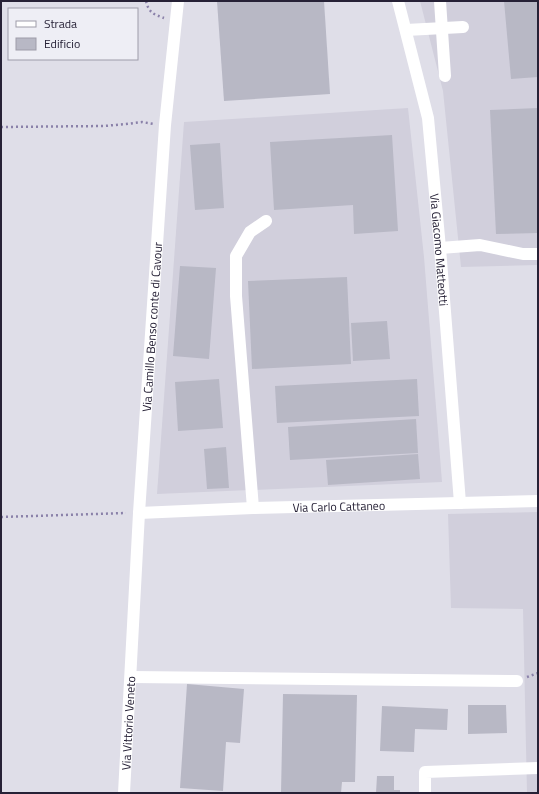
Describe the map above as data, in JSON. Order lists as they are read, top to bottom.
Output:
{
  "streets": {
    "street": [
      "Via Giacomo Matteotti",
      "Via Camillo Benso conte di Cavour",
      "Via Carlo Cattaneo",
      "Via Vittorio Veneto"
    ]
  },
  "crossings": [
    ["Via Giacomo Matteotti", "Via Carlo Cattaneo"],
    ["Via Camillo Benso conte di Cavour", "Via Carlo Cattaneo"],
    ["Via Camillo Benso conte di Cavour", "Via Vittorio Veneto"]
  ],
  "legend": ["Strada", "Edificio"]
}
